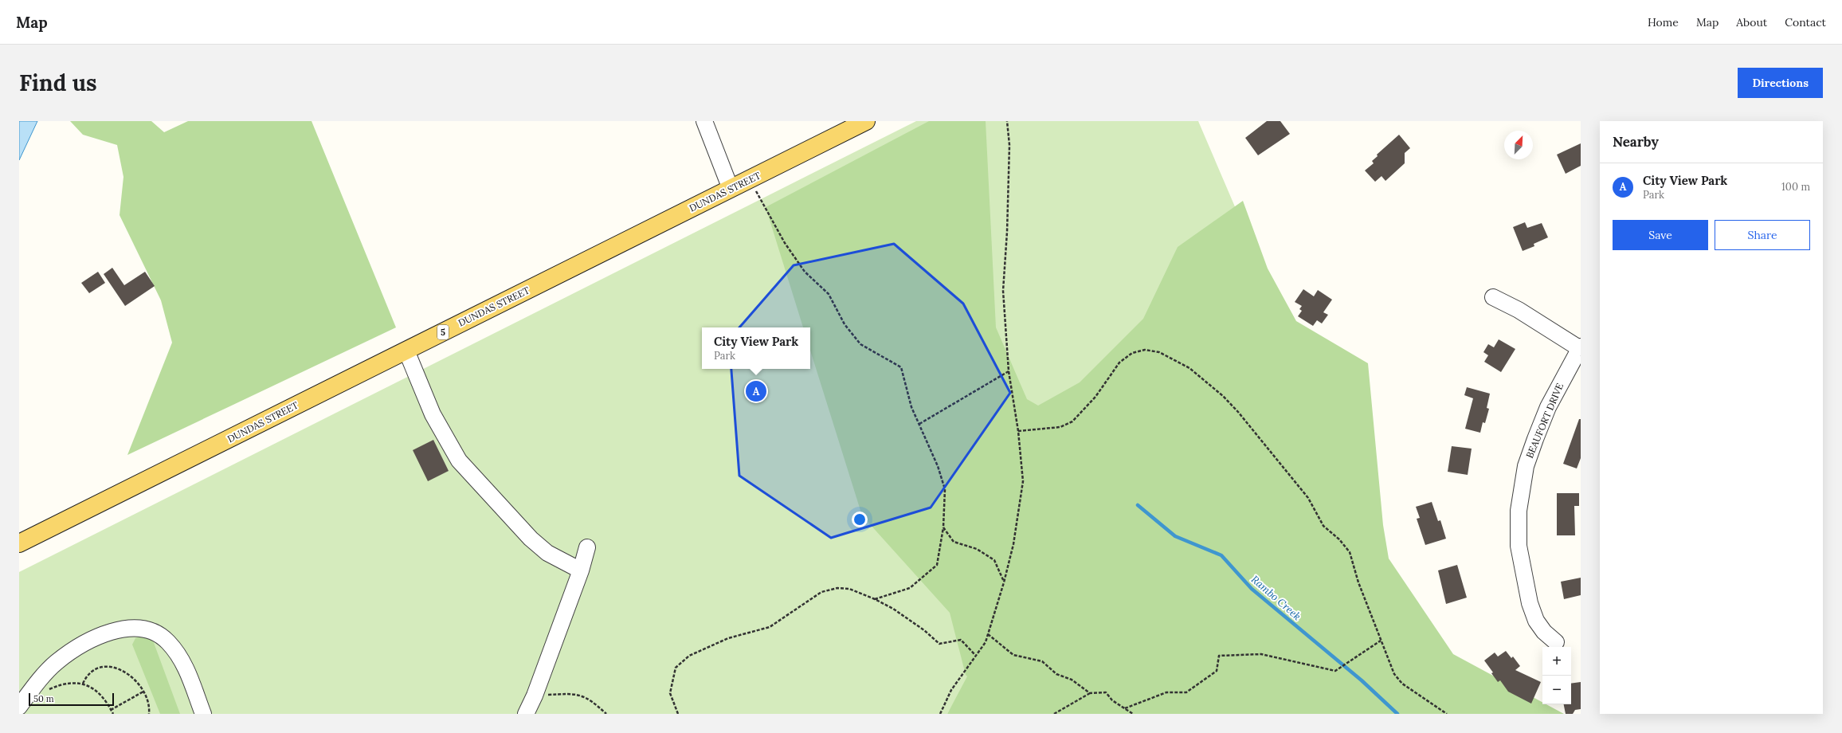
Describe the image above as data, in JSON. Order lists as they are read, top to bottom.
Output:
{
  "streets": {
    "main road": ["DUNDAS STREET", "5"],
    "street": ["BEAUFORT DRIVE"]
  },
  "water": ["Rambo Creek"],
  "scale_bar": "50 m",
  "north": "top right",
  "page": {
    "header": "Map",
    "nav": [
      "Home",
      "Map",
      "About",
      "Contact"
    ],
    "buttons": [
      "Directions",
      ["Save", "Share"]
    ],
    "title": "Find us",
    "heading": "Nearby",
    "list": [
      {
        "mark": "A",
        "name": "City View Park",
        "note": "Park",
        "value": "100 m"
      }
    ],
    "popup": ["City View Park", "Park"],
    "pins": "A",
    "map_buttons": ["+", "−"],
    "scale": "50 m"
  }
}
